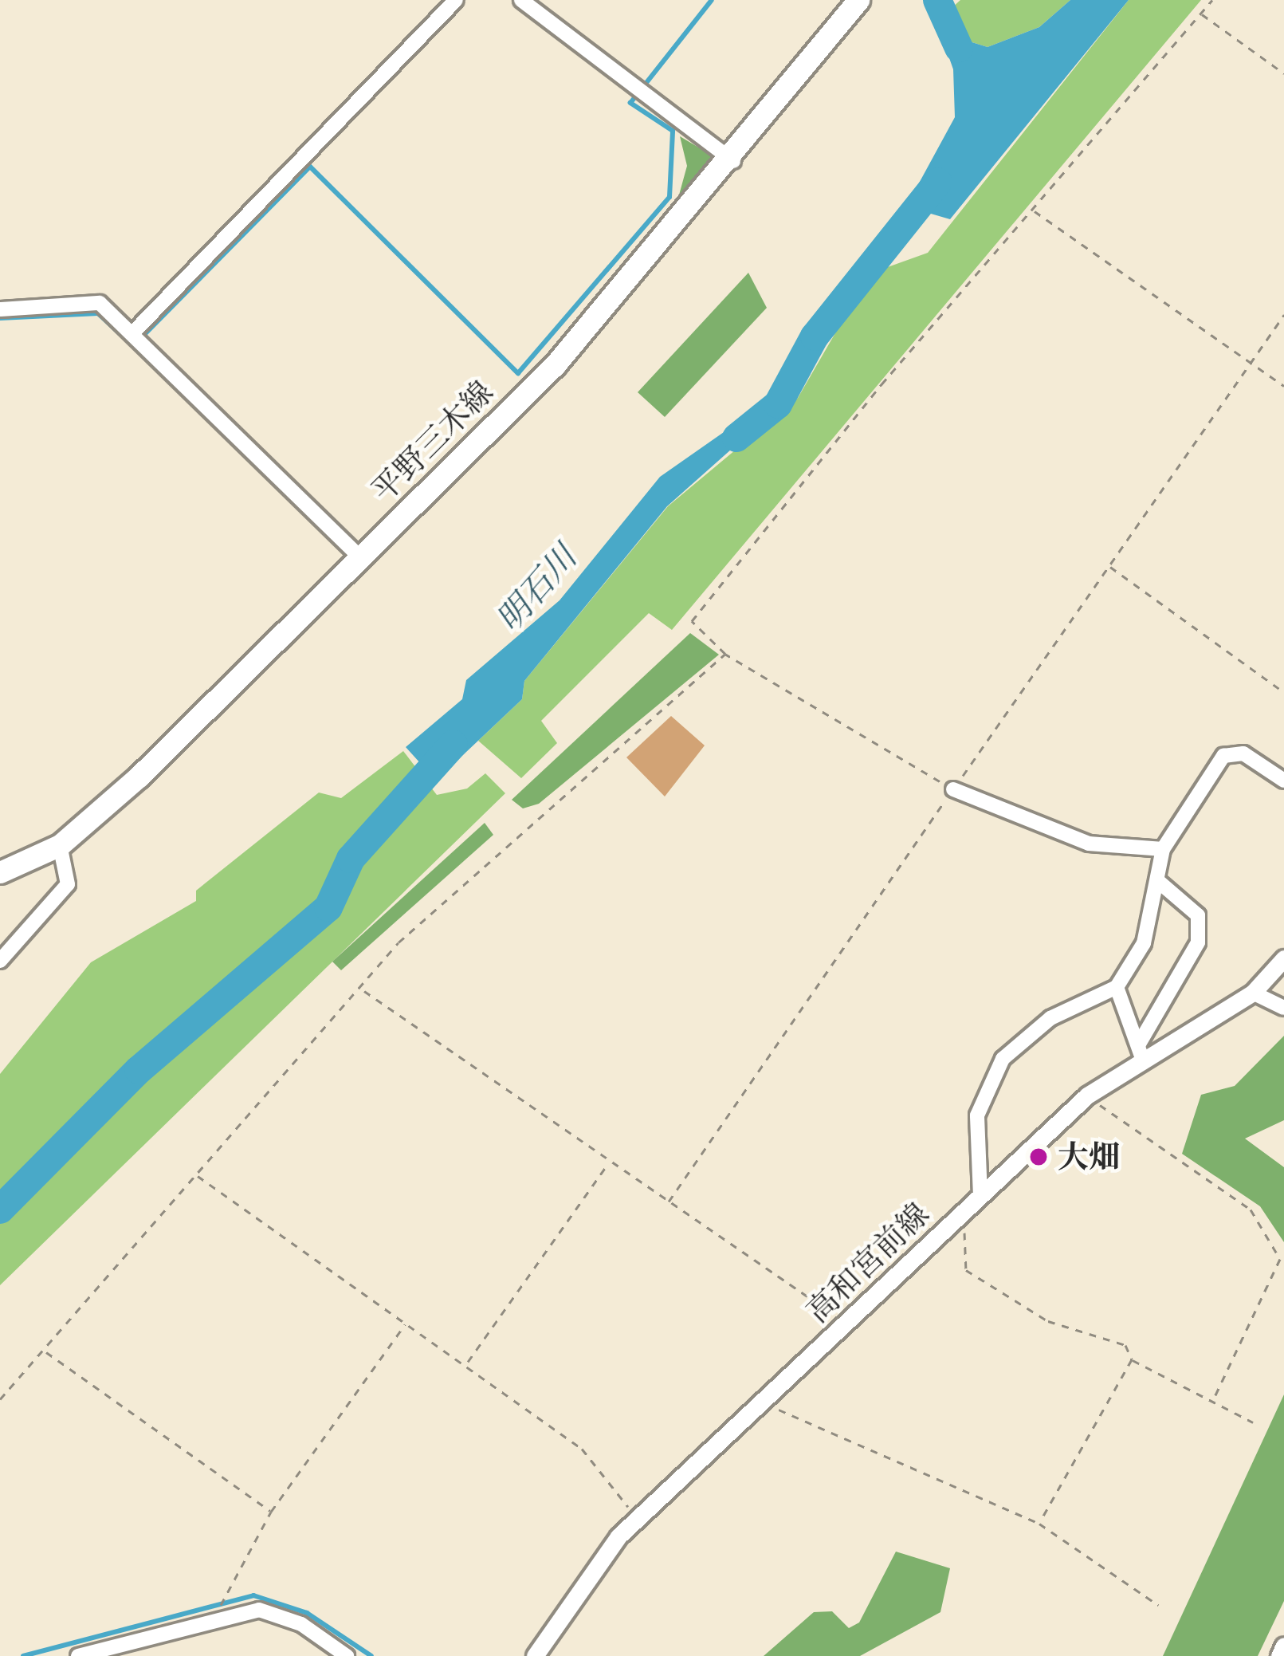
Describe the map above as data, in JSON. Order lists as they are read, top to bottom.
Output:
{
  "streets": {
    "main road": ["平野三木線"],
    "street": ["高和宮前線"]
  },
  "water": ["明石川"],
  "places": ["大畑"]
}
